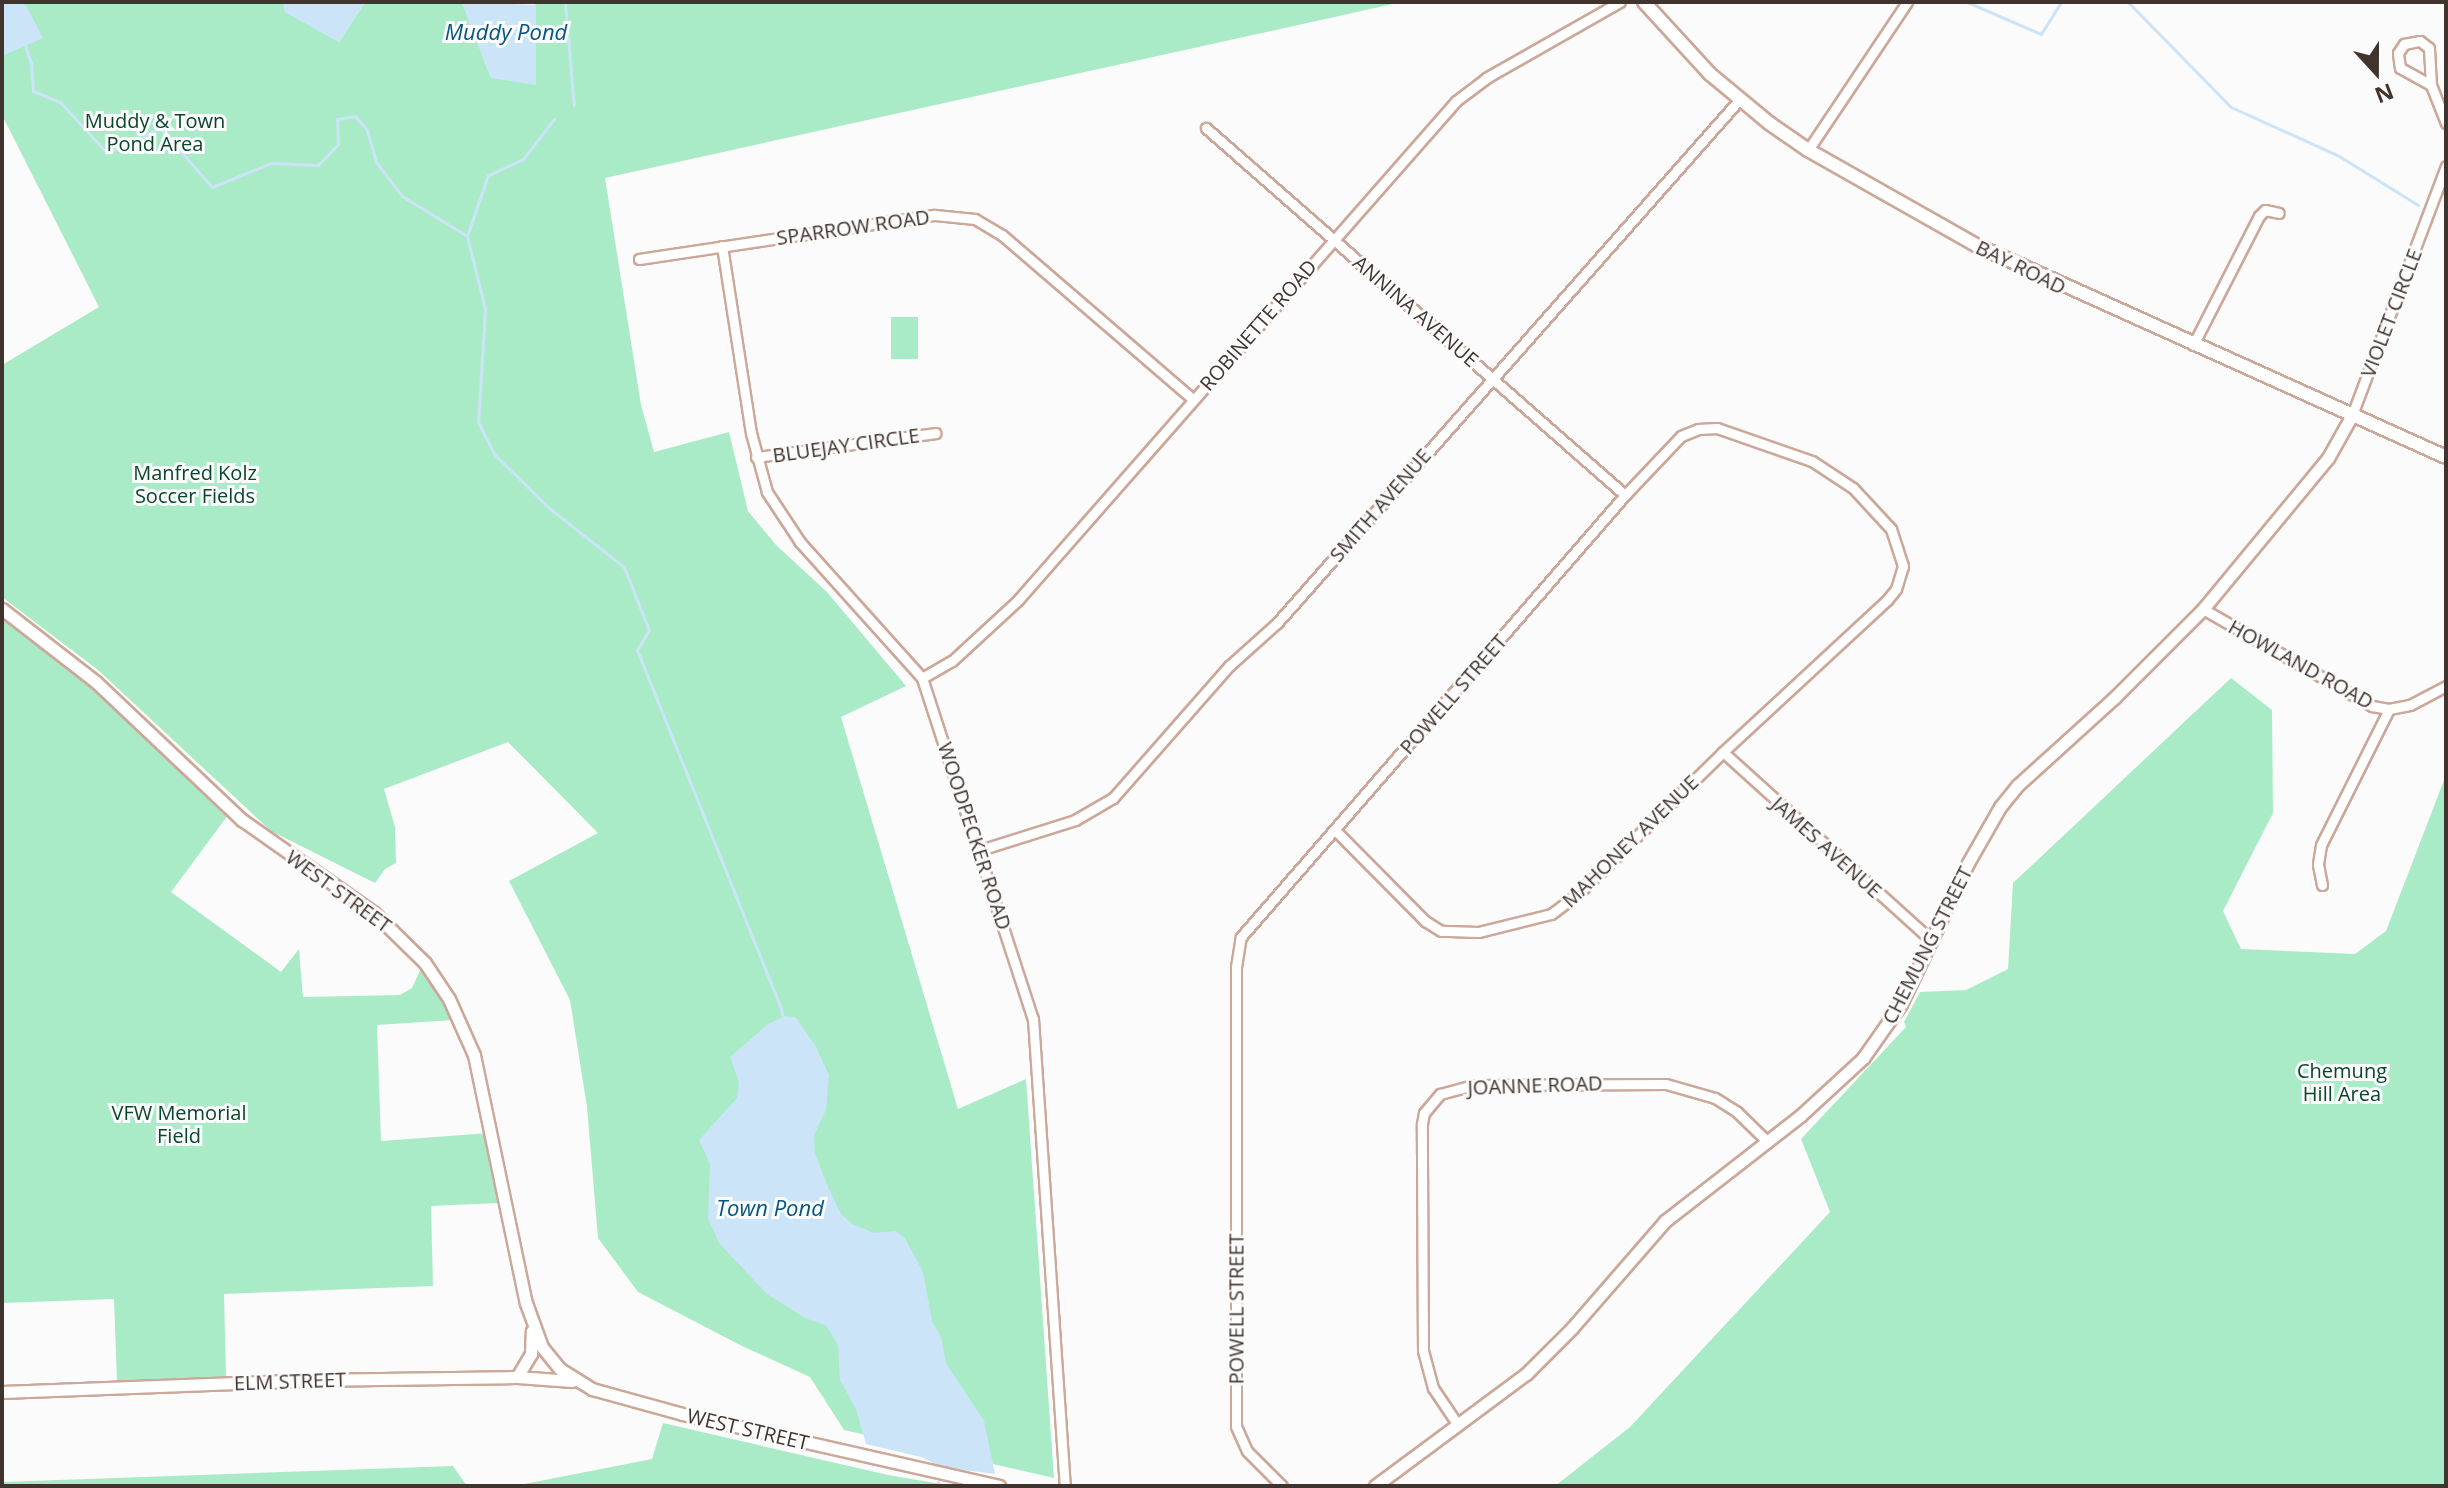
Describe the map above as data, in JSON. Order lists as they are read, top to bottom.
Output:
{
  "streets": {
    "main road": ["BAY ROAD"],
    "street": [
      "SPARROW ROAD",
      "ANNINA AVENUE",
      "VIOLET CIRCLE",
      "ROBINETTE ROAD",
      "BLUEJAY CIRCLE",
      "SMITH AVENUE",
      "HOWLAND ROAD",
      "POWELL STREET",
      "WOODPECKER ROAD",
      "MAHONEY AVENUE",
      "JAMES AVENUE",
      "WEST STREET",
      "CHEMUNG STREET",
      "JOANNE ROAD",
      "ELM STREET"
    ]
  },
  "crossings": [
    ["SPARROW ROAD", "ROBINETTE ROAD"],
    ["SPARROW ROAD", "WOODPECKER ROAD"],
    ["BAY ROAD", "VIOLET CIRCLE"],
    ["BAY ROAD", "SMITH AVENUE"],
    ["BAY ROAD", "CHEMUNG STREET"],
    ["ANNINA AVENUE", "ROBINETTE ROAD"],
    ["ANNINA AVENUE", "SMITH AVENUE"],
    ["ANNINA AVENUE", "POWELL STREET"],
    ["VIOLET CIRCLE", "CHEMUNG STREET"],
    ["ROBINETTE ROAD", "WOODPECKER ROAD"],
    ["BLUEJAY CIRCLE", "WOODPECKER ROAD"],
    ["SMITH AVENUE", "WOODPECKER ROAD"],
    ["HOWLAND ROAD", "CHEMUNG STREET"],
    ["POWELL STREET", "MAHONEY AVENUE"],
    ["POWELL STREET", "JAMES AVENUE"],
    ["MAHONEY AVENUE", "JAMES AVENUE"],
    ["JAMES AVENUE", "CHEMUNG STREET"],
    ["WEST STREET", "ELM STREET"],
    ["CHEMUNG STREET", "JOANNE ROAD"]
  ],
  "water": ["Muddy Pond", "Town Pond"],
  "parks": [
    "Muddy & Town Pond Area",
    "Manfred Kolz Soccer Fields",
    "Chemung Hill Area",
    "VFW Memorial Field"
  ],
  "north": "bottom"
}
